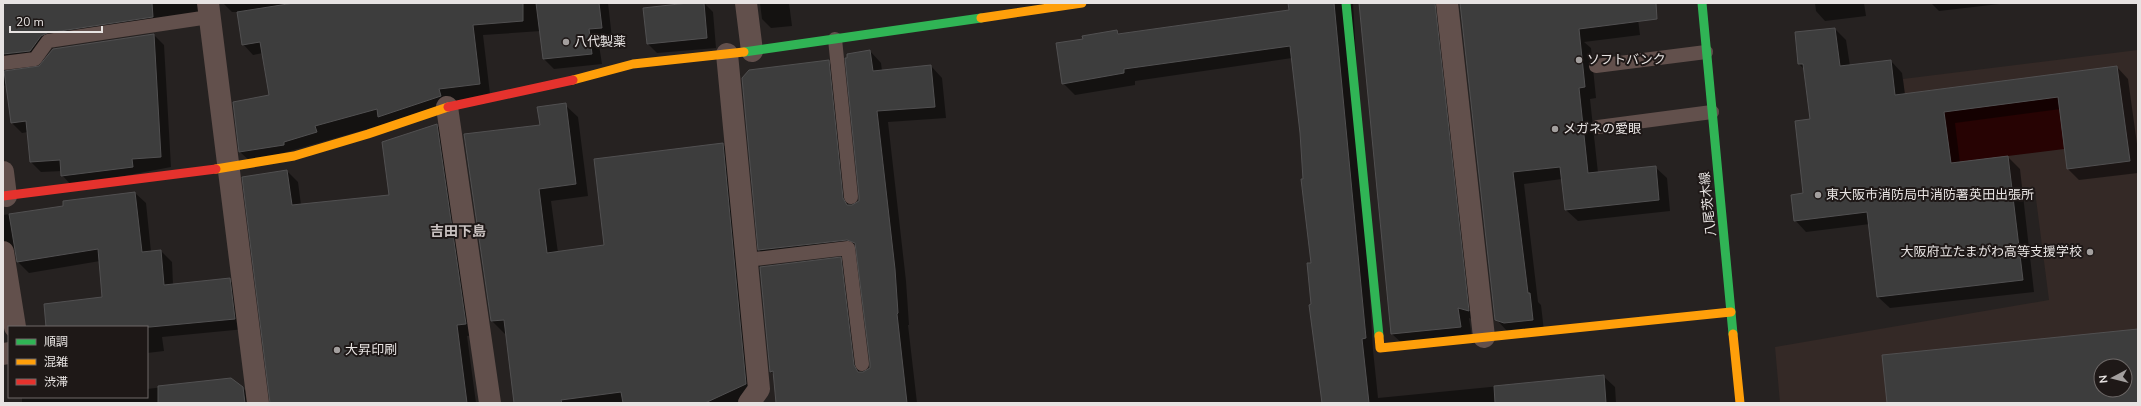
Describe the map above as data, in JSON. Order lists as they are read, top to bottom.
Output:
{
  "streets": {
    "street": ["八尾茨木線"]
  },
  "districts": ["吉田下島"],
  "places": [
    "八代製薬",
    "ソフトバンク",
    "メガネの愛眼",
    "東大阪市消防局中消防署英田出張所",
    "大阪府立たまがわ高等支援学校",
    "大昇印刷"
  ],
  "legend": ["順調", "混雑", "渋滞"],
  "scale_bar": "20 m",
  "north": "left"
}
